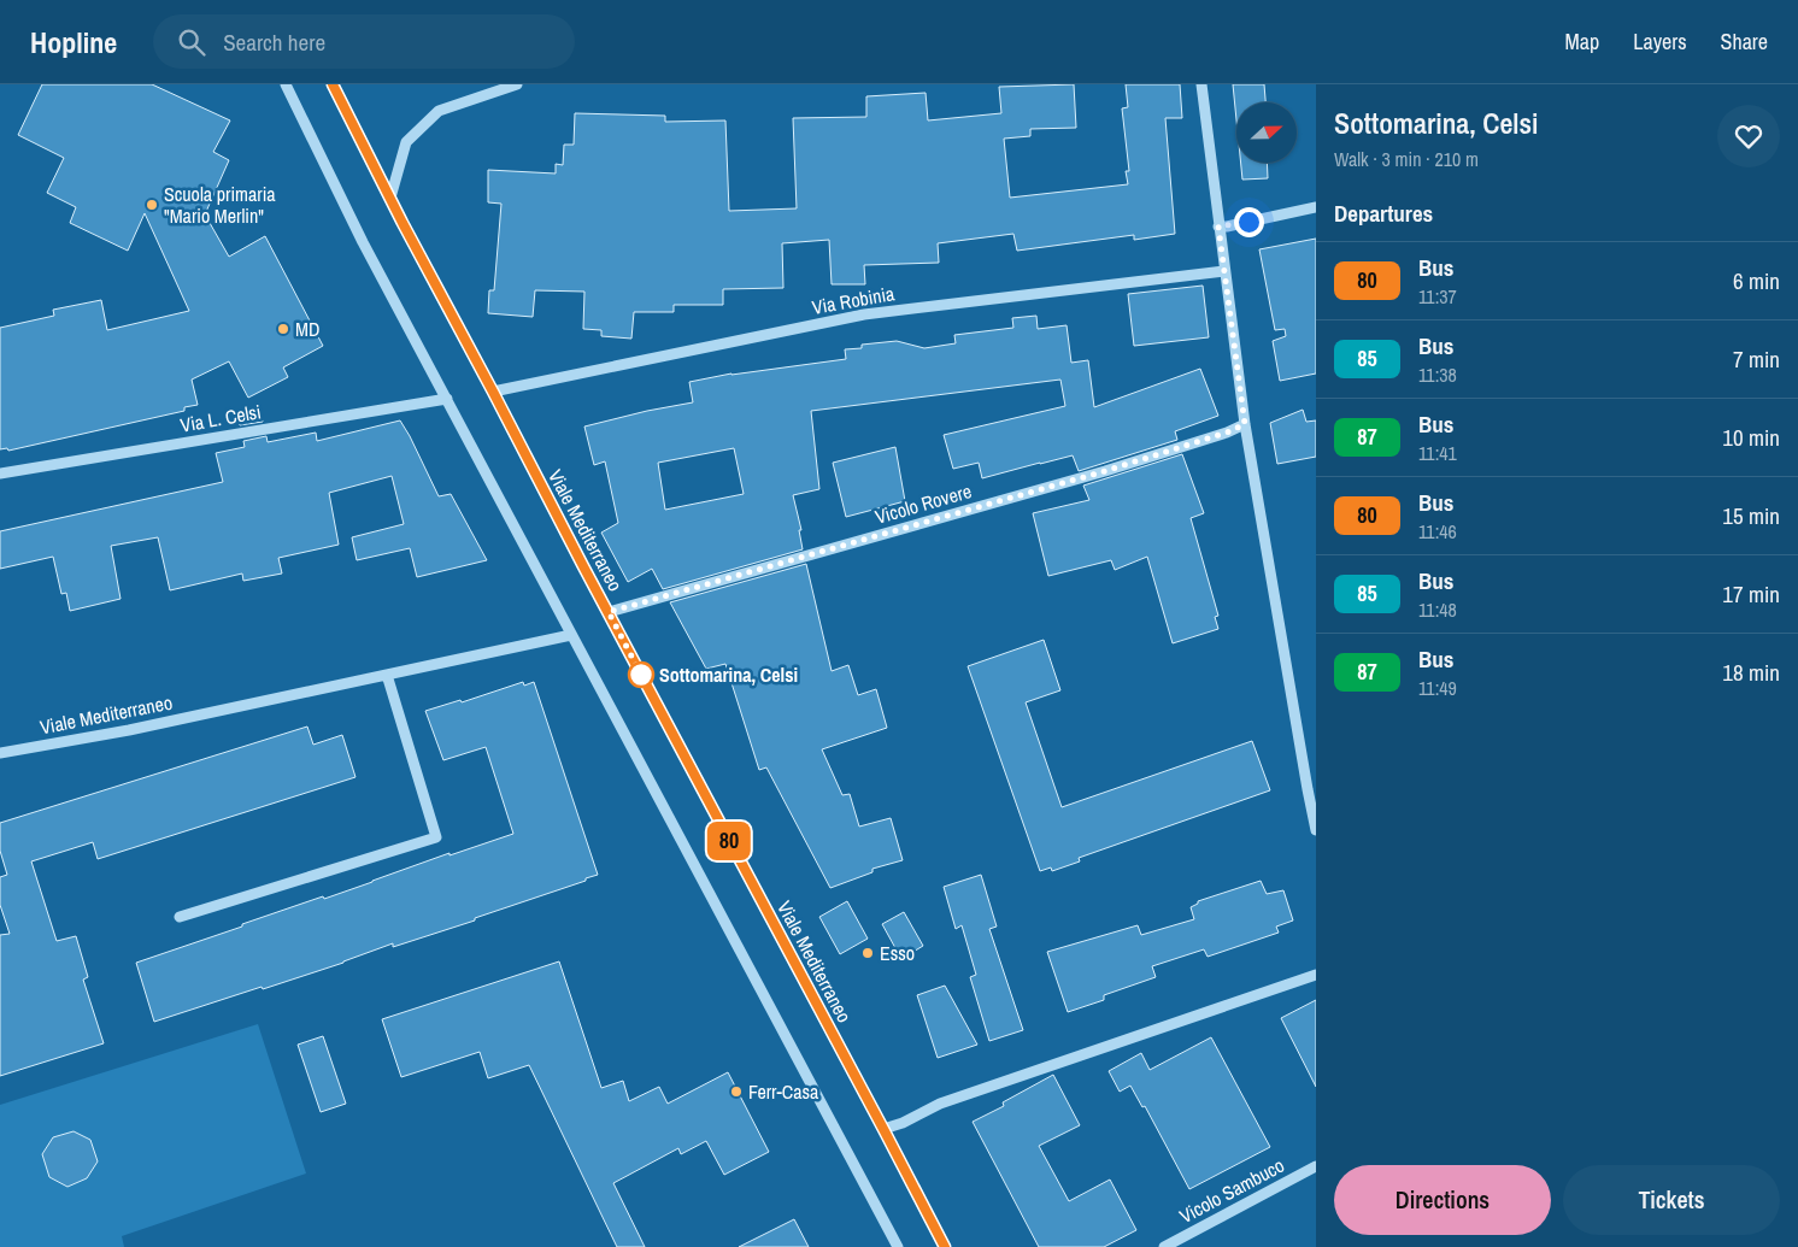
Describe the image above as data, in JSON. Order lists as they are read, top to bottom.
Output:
{
  "streets": {
    "street": [
      "Via Robinia",
      "Via L. Celsi",
      "Vicolo Rovere",
      "Viale Mediterraneo",
      "Vicolo Sambuco"
    ]
  },
  "crossings": [
    ["Via Robinia", "Viale Mediterraneo"],
    ["Vicolo Rovere", "Viale Mediterraneo"]
  ],
  "places": [
    "Scuola primaria \"Mario Merlin\"",
    "MD",
    "Sottomarina, Celsi",
    "Esso",
    "Ferr-Casa"
  ],
  "lines": ["bus line 80"],
  "north": "right",
  "page": {
    "header": "Hopline",
    "search": "Search here",
    "nav": ["Map", "Layers", "Share"],
    "on_map": "80",
    "heading": [
      ["Sottomarina, Celsi", "Walk · 3 min · 210 m"],
      "Departures"
    ],
    "list": [
      {
        "mark": "80",
        "name": "Bus",
        "note": "11:37",
        "value": "6 min"
      },
      {
        "mark": "85",
        "name": "Bus",
        "note": "11:38",
        "value": "7 min"
      },
      {
        "mark": "87",
        "name": "Bus",
        "note": "11:41",
        "value": "10 min"
      },
      {
        "mark": "80",
        "name": "Bus",
        "note": "11:46",
        "value": "15 min"
      },
      {
        "mark": "85",
        "name": "Bus",
        "note": "11:48",
        "value": "17 min"
      },
      {
        "mark": "87",
        "name": "Bus",
        "note": "11:49",
        "value": "18 min"
      }
    ],
    "buttons": ["Directions", "Tickets"]
  }
}
